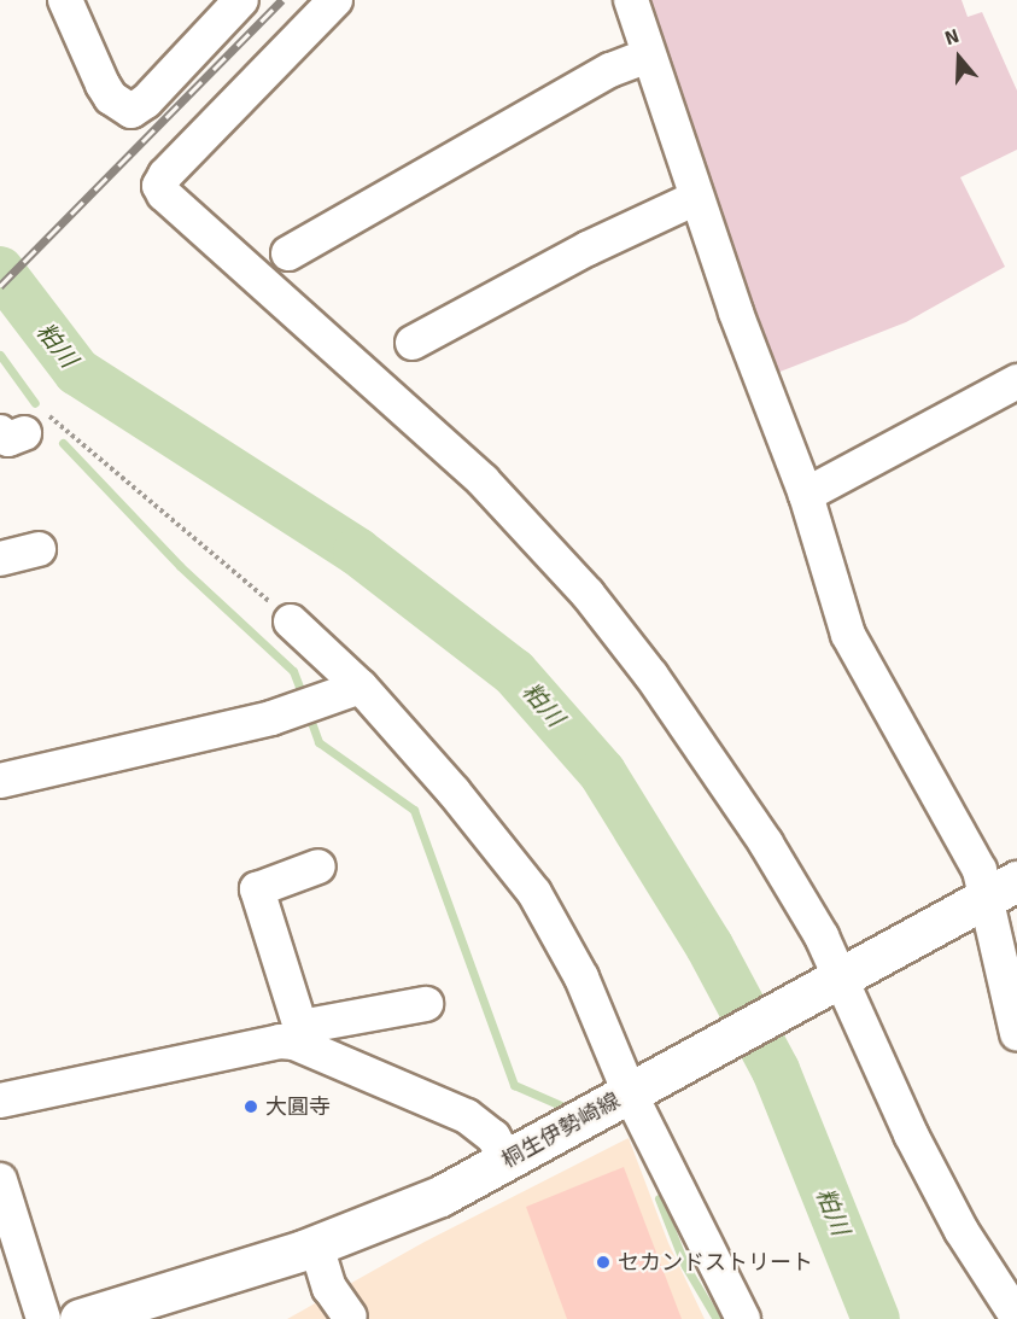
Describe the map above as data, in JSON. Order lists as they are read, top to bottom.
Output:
{
  "streets": {
    "main road": ["桐生伊勢崎線"]
  },
  "water": ["粕川"],
  "places": ["大圓寺", "セカンドストリート"],
  "north": "top"
}
